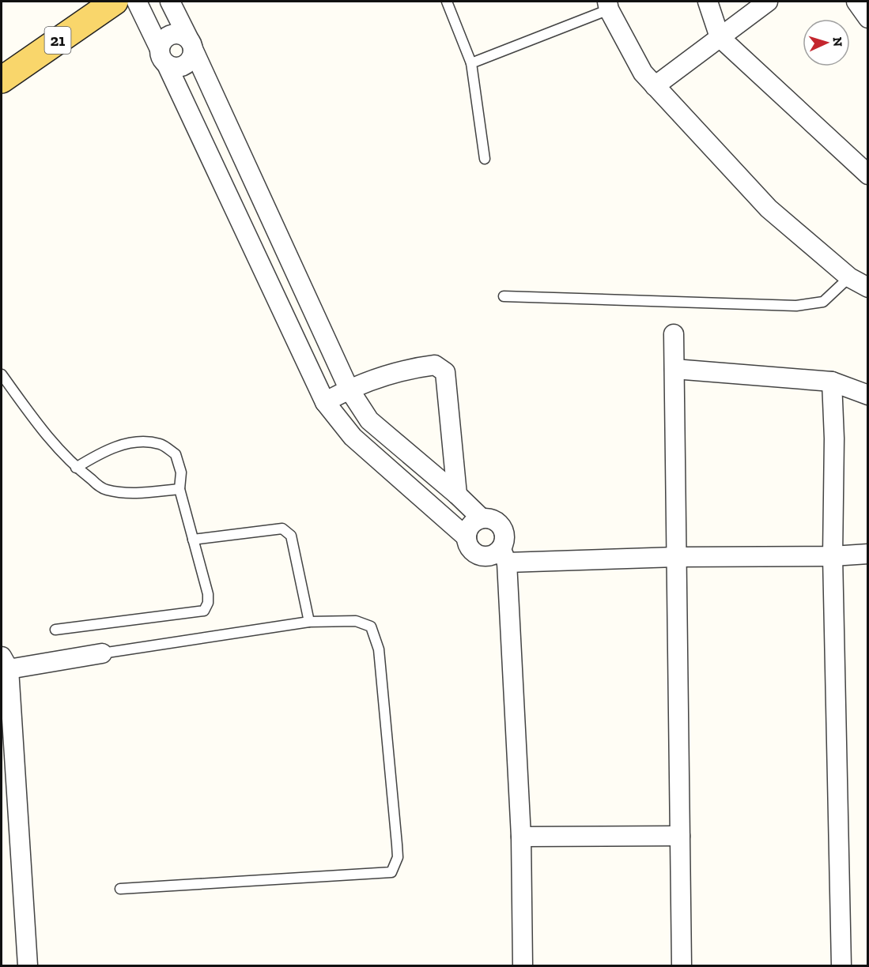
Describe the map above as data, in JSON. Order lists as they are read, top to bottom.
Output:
{
  "streets": {
    "main road": ["21"]
  },
  "north": "right"
}
